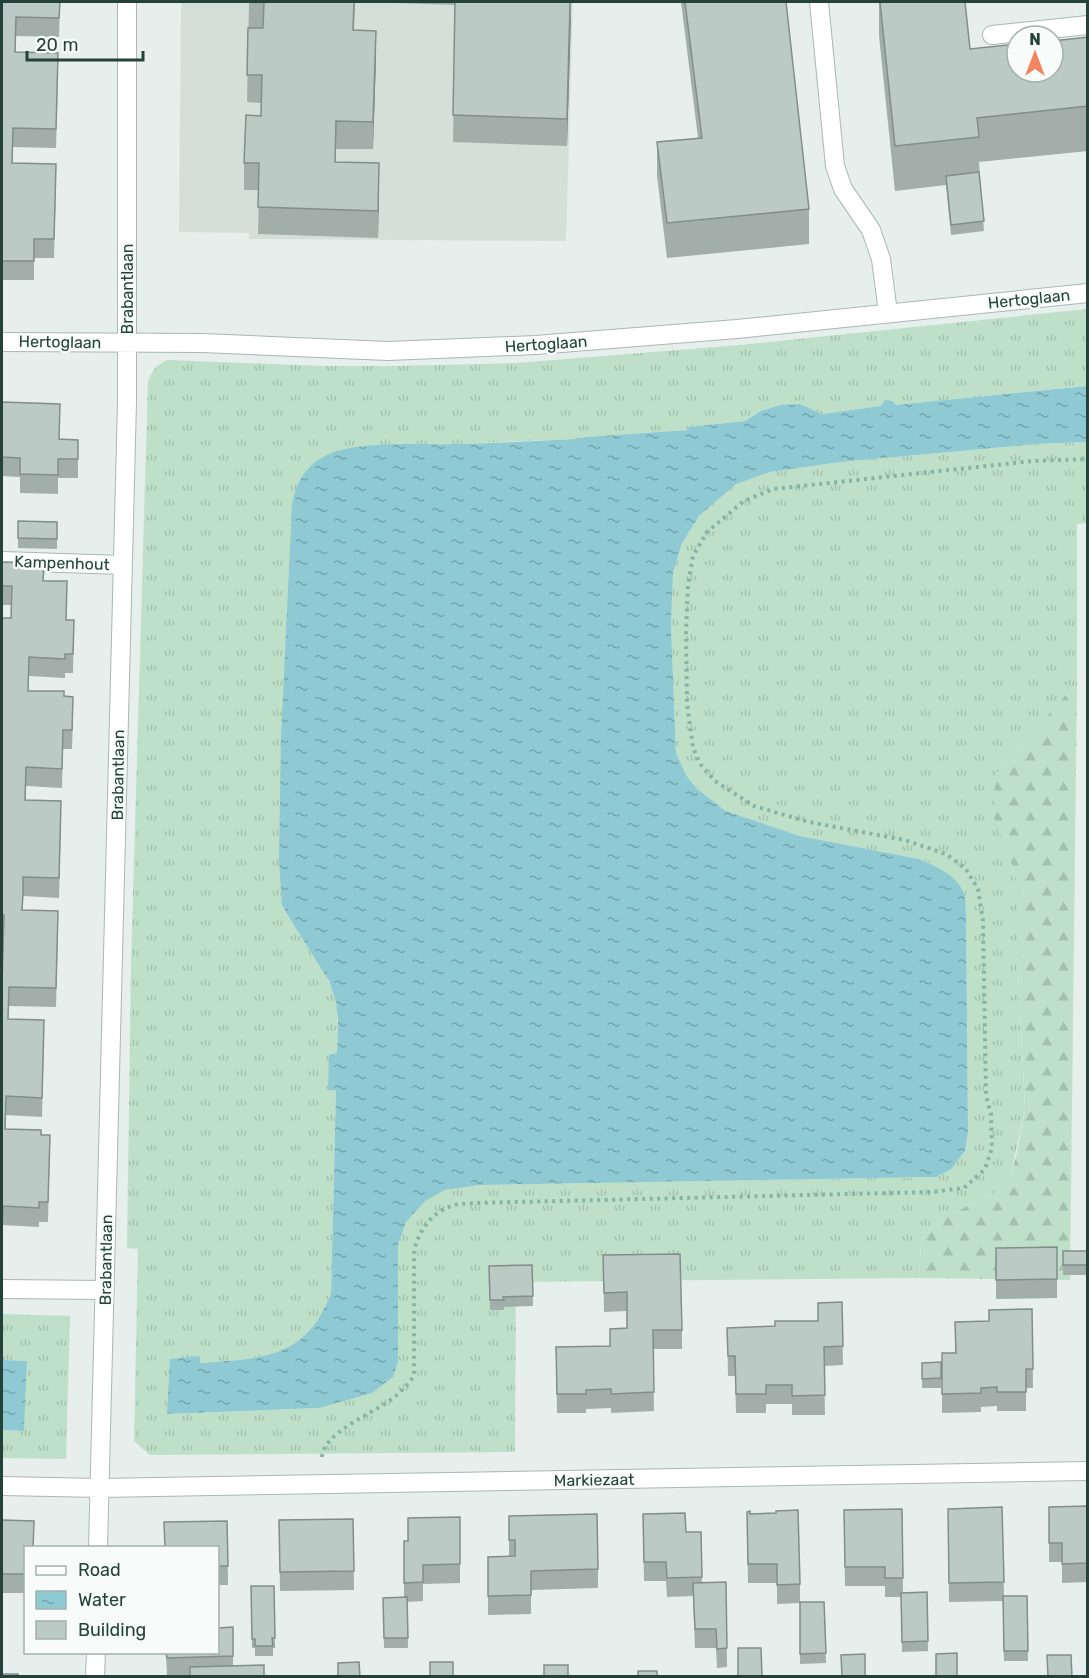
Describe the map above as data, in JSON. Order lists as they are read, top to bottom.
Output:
{
  "streets": {
    "street": [
      "Brabantlaan",
      "Hertoglaan",
      "Kampenhout",
      "Markiezaat"
    ]
  },
  "crossings": [
    ["Brabantlaan", "Hertoglaan"],
    ["Brabantlaan", "Kampenhout"],
    ["Brabantlaan", "Markiezaat"]
  ],
  "legend": ["Road", "Water", "Building"],
  "scale_bar": "20 m",
  "north": "top"
}
